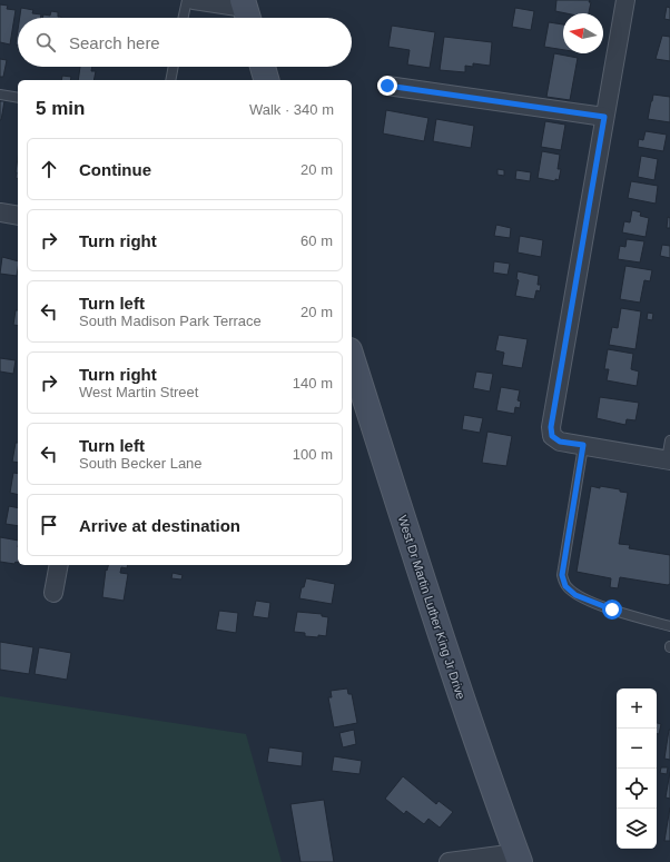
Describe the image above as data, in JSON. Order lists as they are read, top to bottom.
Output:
{
  "streets": {
    "main road": ["West Dr Martin Luther King Jr Drive"]
  },
  "north": "left",
  "page": {
    "search": "Search here",
    "heading": ["5 min", "Walk · 340 m"],
    "list": [
      ["Continue", "20 m"],
      ["Turn right", "60 m"],
      ["Turn left", "South Madison Park Terrace", "20 m"],
      ["Turn right", "West Martin Street", "140 m"],
      ["Turn left", "South Becker Lane", "100 m"],
      "Arrive at destination"
    ],
    "map_buttons": ["+", "−"]
  }
}
